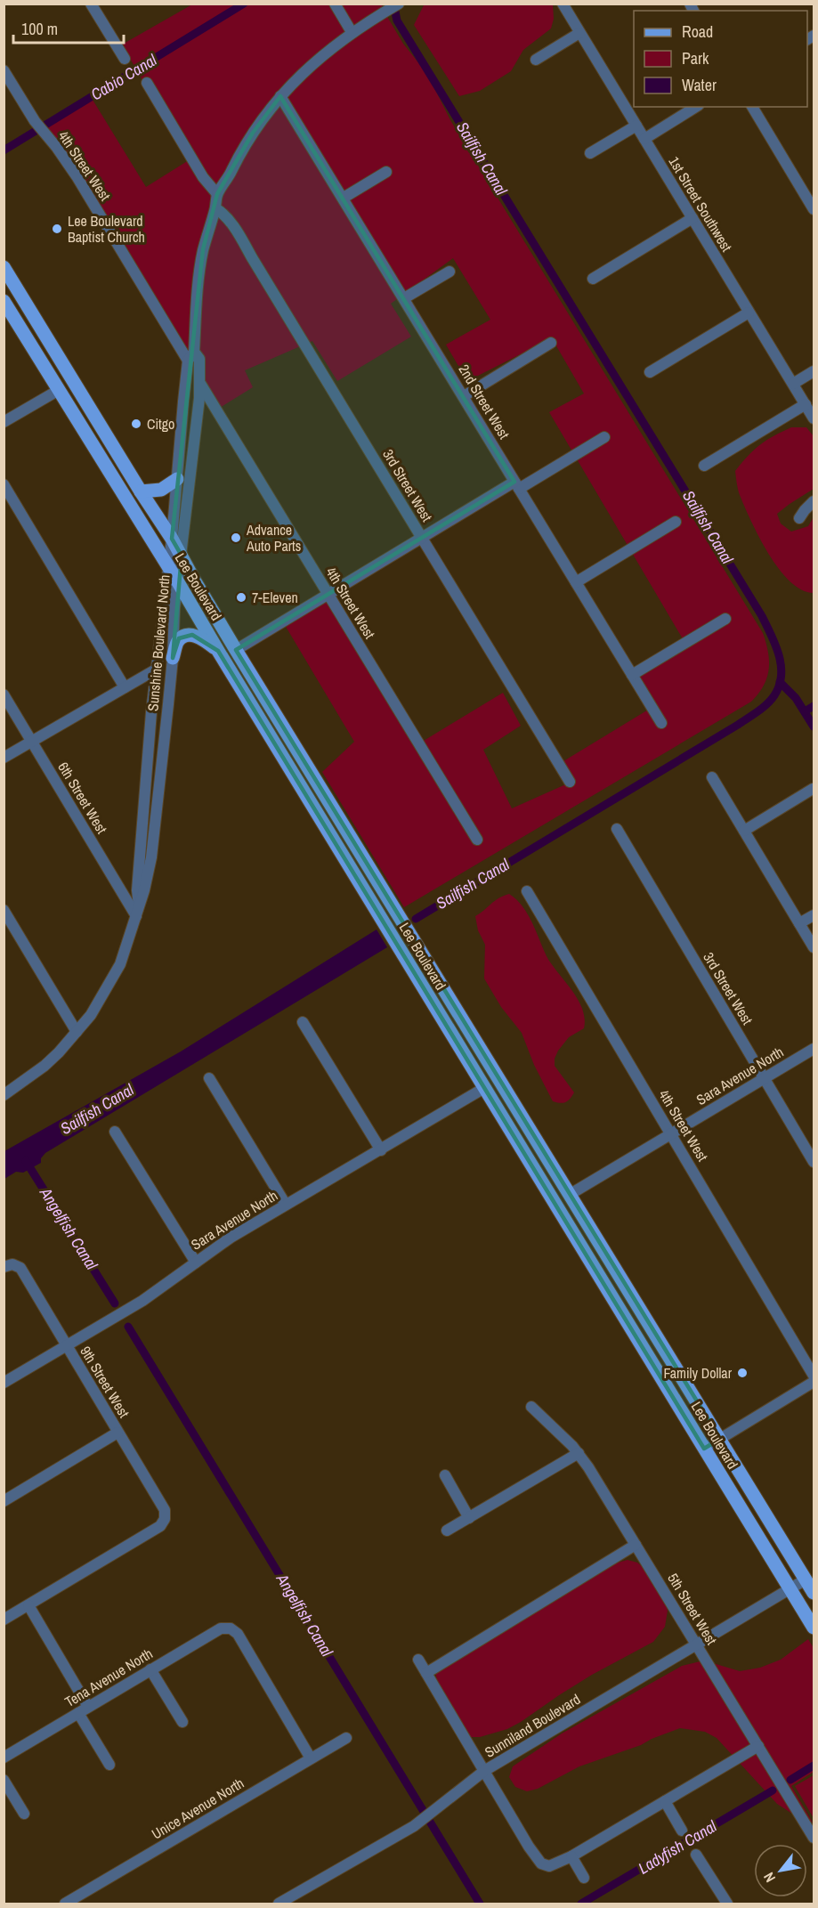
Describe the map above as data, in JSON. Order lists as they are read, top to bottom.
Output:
{
  "streets": {
    "main road": ["Lee Boulevard"],
    "street": [
      "4th Street West",
      "1st Street Southwest",
      "2nd Street West",
      "3rd Street West",
      "Sunshine Boulevard North",
      "6th Street West",
      "Sara Avenue North",
      "9th Street West",
      "5th Street West",
      "Tena Avenue North",
      "Sunniland Boulevard",
      "Unice Avenue North"
    ]
  },
  "crossings": [
    ["4th Street West", "Sunshine Boulevard North"],
    ["4th Street West", "Sara Avenue North"],
    ["2nd Street West", "Sunshine Boulevard North"],
    ["3rd Street West", "Sunshine Boulevard North"],
    ["3rd Street West", "Sara Avenue North"],
    ["Lee Boulevard", "Sunshine Boulevard North"],
    ["Lee Boulevard", "Sara Avenue North"],
    ["Lee Boulevard", "Sunniland Boulevard"],
    ["Sunshine Boulevard North", "6th Street West"],
    ["Sara Avenue North", "9th Street West"],
    ["5th Street West", "Sunniland Boulevard"],
    ["Tena Avenue North", "Unice Avenue North"]
  ],
  "water": [
    "Cabio Canal",
    "Sailfish Canal",
    "Angelfish Canal",
    "Ladyfish Canal"
  ],
  "places": [
    "Lee Boulevard Baptist Church",
    "Citgo",
    "Advance Auto Parts",
    "7-Eleven",
    "Family Dollar"
  ],
  "legend": ["Road", "Park", "Water"],
  "scale_bar": "100 m",
  "north": "bottom left"
}
